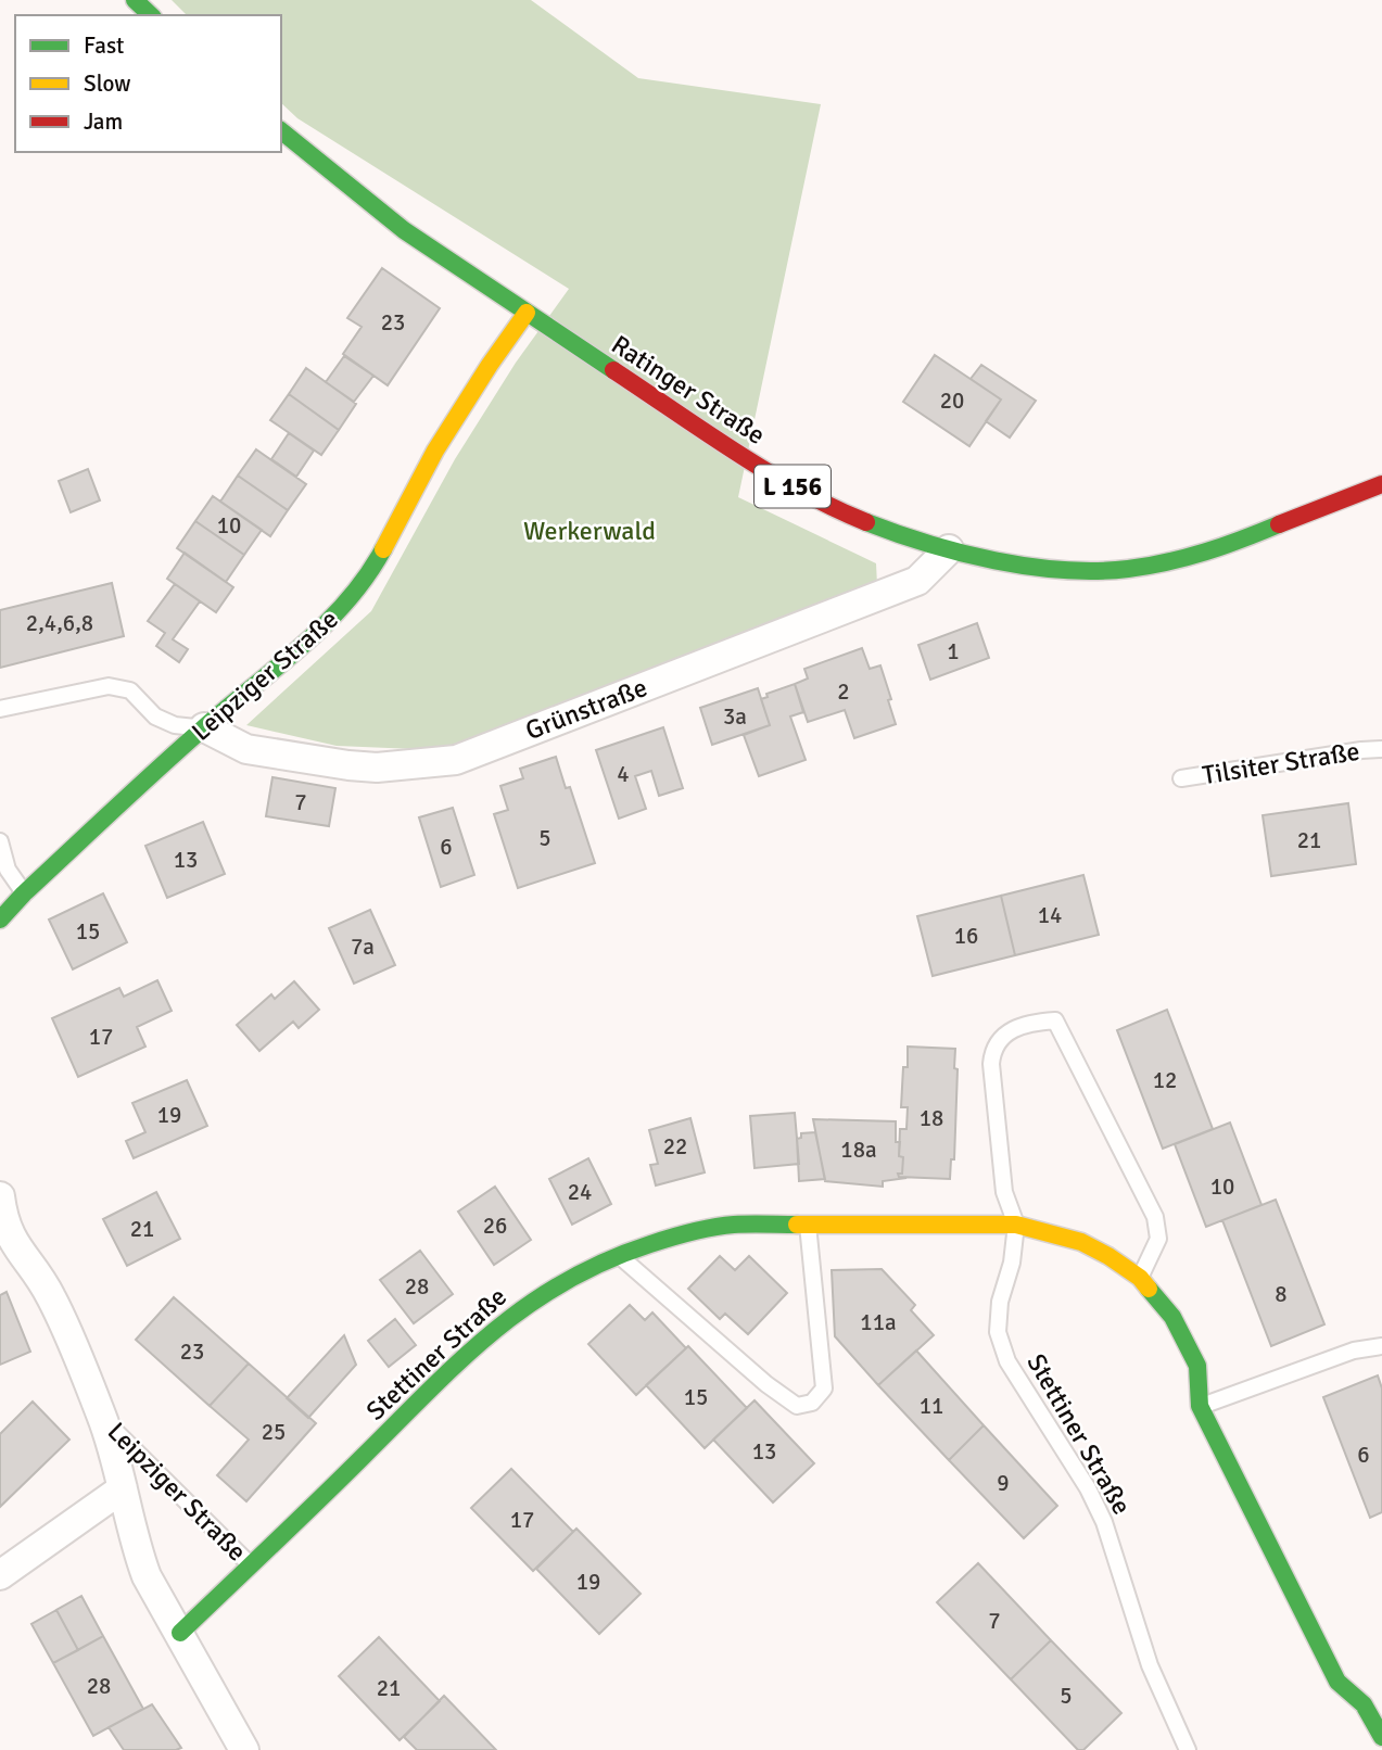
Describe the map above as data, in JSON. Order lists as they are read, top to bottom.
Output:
{
  "streets": {
    "street": [
      "Ratinger Straße",
      "L 156",
      "Leipziger Straße",
      "Grünstraße",
      "Stettiner Straße"
    ],
    "lane": ["Tilsiter Straße"]
  },
  "crossings": [
    ["Ratinger Straße", "Leipziger Straße"],
    ["Ratinger Straße", "Grünstraße"],
    ["Leipziger Straße", "Grünstraße"],
    ["Leipziger Straße", "Stettiner Straße"]
  ],
  "parks": ["Werkerwald"],
  "house_numbers": [
    "23",
    "20",
    "10",
    "2,4,6,8",
    "1",
    "2",
    "3a",
    "4",
    "7",
    "5",
    "21",
    "6",
    "13",
    "14",
    "15",
    "16",
    "7a",
    "17",
    "12",
    "19",
    "18",
    "22",
    "18a",
    "10",
    "24",
    "26",
    "21",
    "28",
    "8",
    "11a",
    "23",
    "15",
    "11",
    "25",
    "13",
    "6",
    "9",
    "17",
    "19",
    "7",
    "28",
    "21",
    "5"
  ],
  "legend": ["Fast", "Slow", "Jam"]
}
